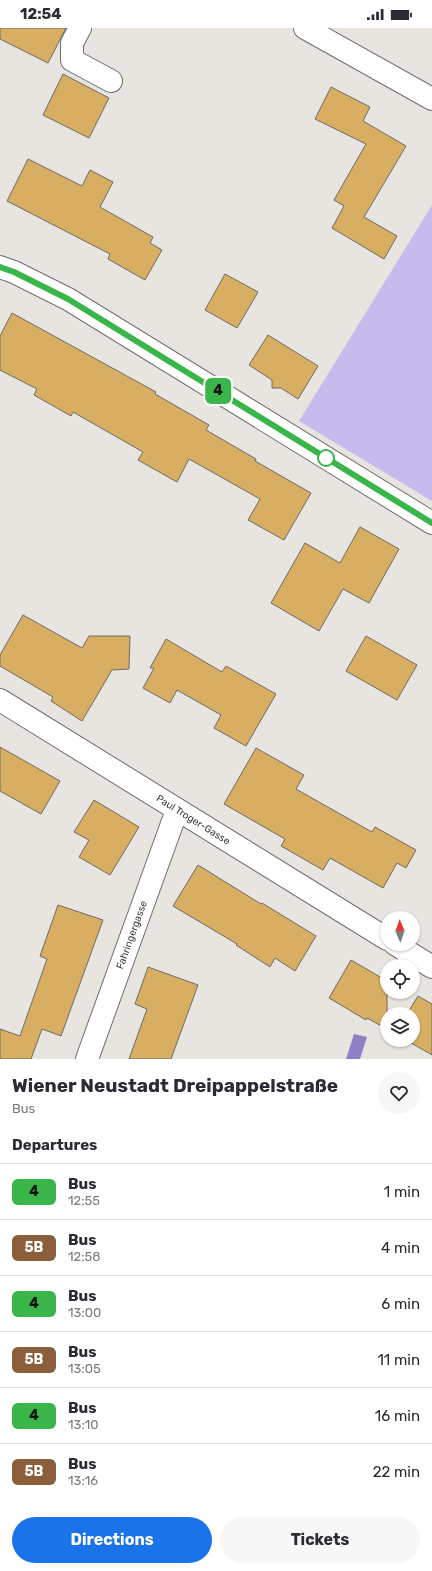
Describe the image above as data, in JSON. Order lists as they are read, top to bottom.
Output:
{
  "streets": {
    "street": ["Paul Troger-Gasse", "Fahringergasse"]
  },
  "crossings": [
    ["Paul Troger-Gasse", "Fahringergasse"]
  ],
  "lines": ["bus line 4"],
  "north": "top",
  "page": {
    "status": "12:54",
    "on_map": "4",
    "heading": [
      ["Wiener Neustadt Dreipappelstraße", "Bus"],
      "Departures"
    ],
    "list": [
      {
        "mark": "4",
        "name": "Bus",
        "note": "12:55",
        "value": "1 min"
      },
      {
        "mark": "5B",
        "name": "Bus",
        "note": "12:58",
        "value": "4 min"
      },
      {
        "mark": "4",
        "name": "Bus",
        "note": "13:00",
        "value": "6 min"
      },
      {
        "mark": "5B",
        "name": "Bus",
        "note": "13:05",
        "value": "11 min"
      },
      {
        "mark": "4",
        "name": "Bus",
        "note": "13:10",
        "value": "16 min"
      },
      {
        "mark": "5B",
        "name": "Bus",
        "note": "13:16",
        "value": "22 min"
      }
    ],
    "buttons": ["Directions", "Tickets"]
  }
}
